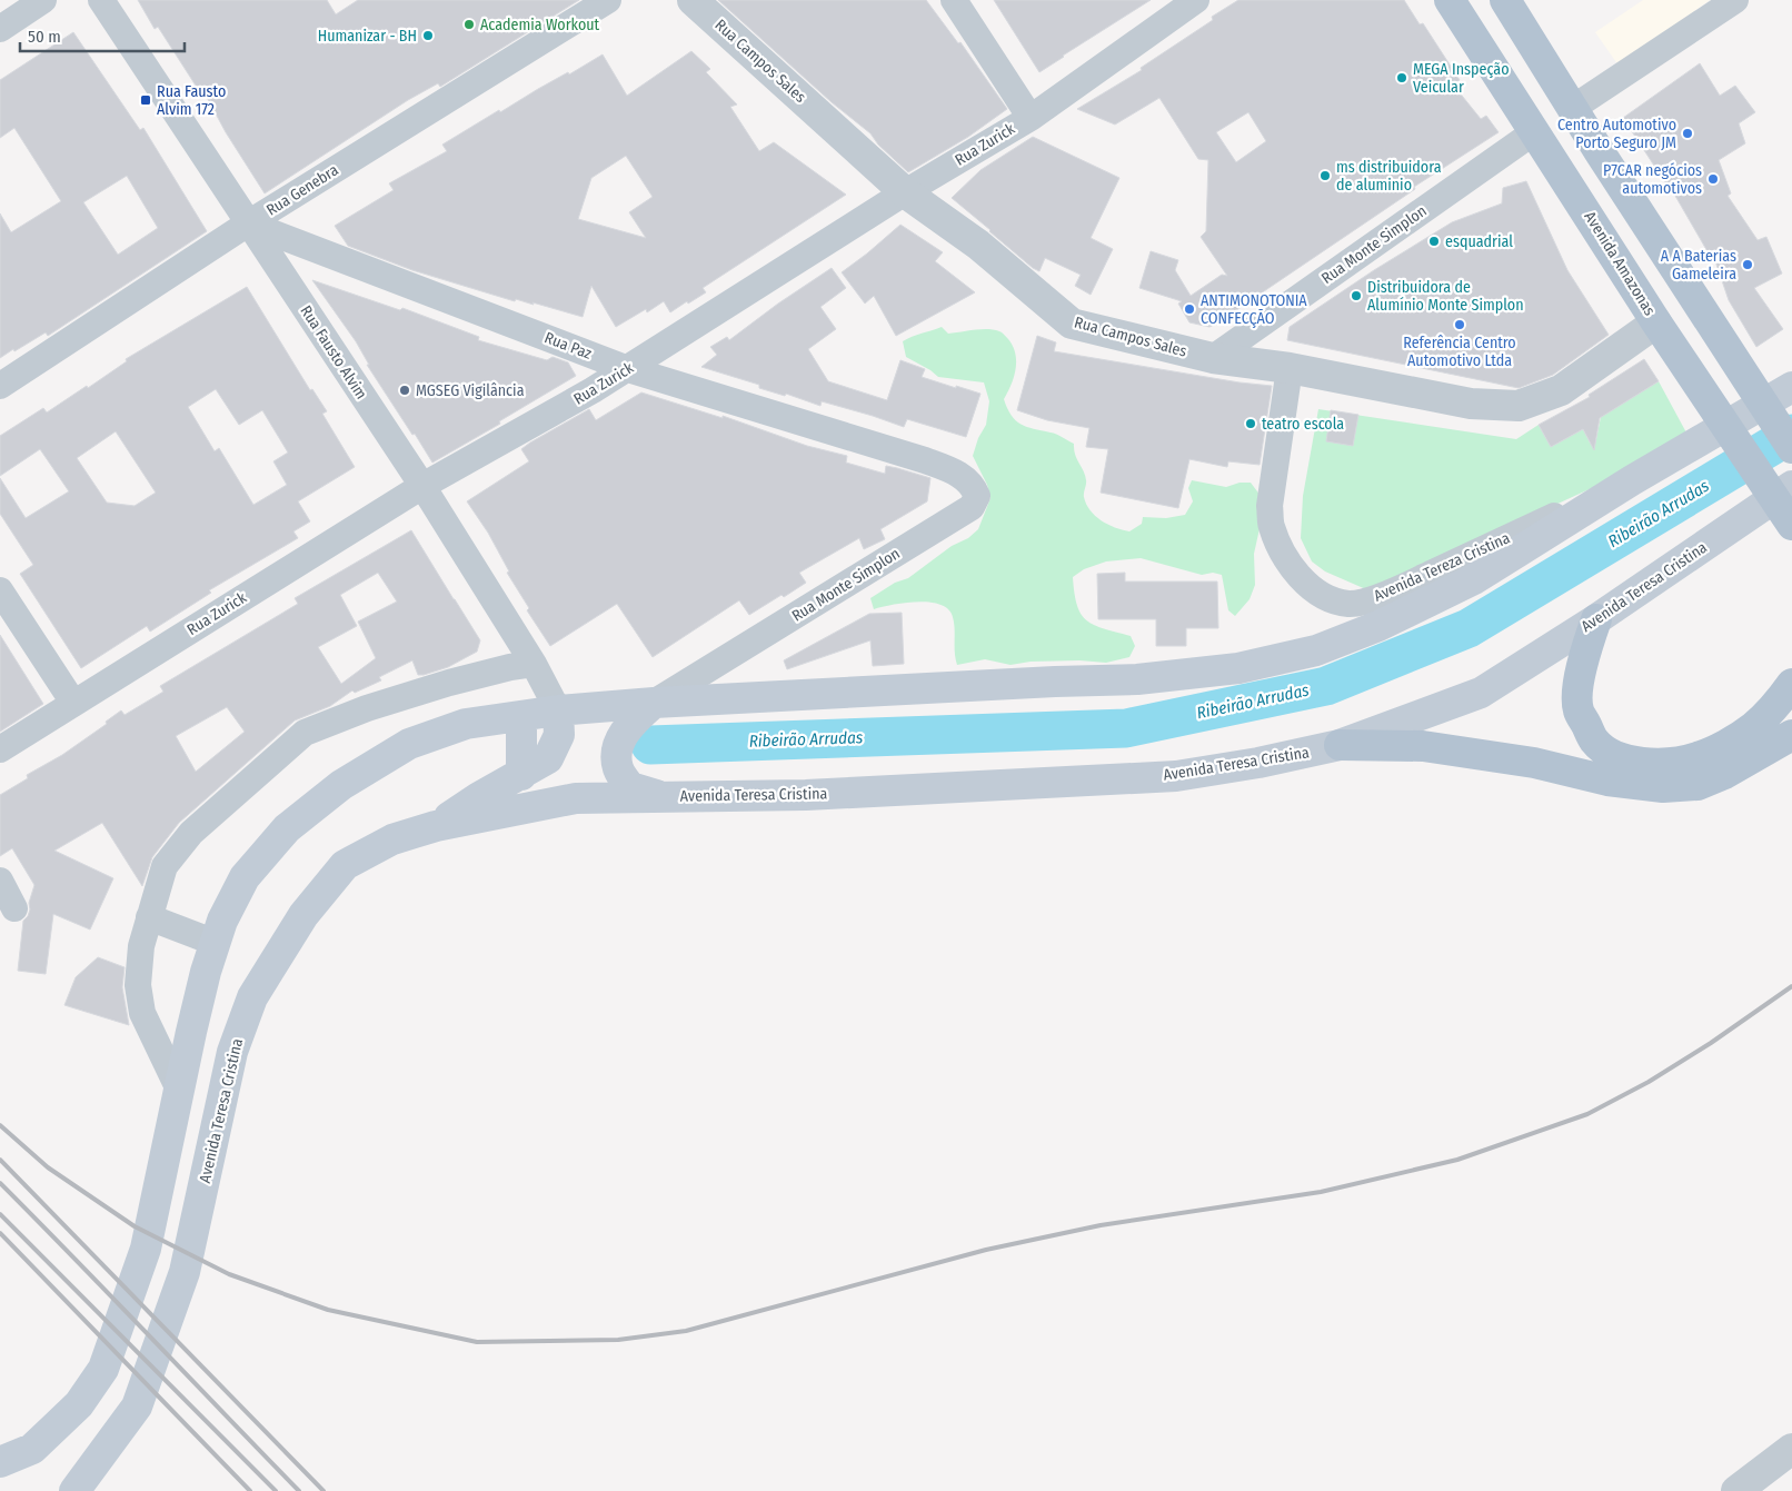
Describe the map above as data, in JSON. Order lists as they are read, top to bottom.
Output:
{
  "streets": {
    "main road": ["Avenida Amazonas", "Avenida Teresa Cristina"],
    "street": [
      "Rua Campos Sales",
      "Rua Zurick",
      "Rua Genebra",
      "Rua Monte Simplon",
      "Rua Paz",
      "Rua Fausto Alvim",
      "Avenida Tereza Cristina"
    ]
  },
  "crossings": [
    ["Rua Campos Sales", "Rua Zurick"],
    ["Rua Campos Sales", "Rua Monte Simplon"],
    ["Rua Campos Sales", "Avenida Amazonas"],
    ["Rua Campos Sales", "Avenida Tereza Cristina"],
    ["Rua Zurick", "Rua Paz"],
    ["Rua Zurick", "Rua Fausto Alvim"],
    ["Rua Genebra", "Rua Paz"],
    ["Rua Genebra", "Rua Fausto Alvim"],
    ["Rua Monte Simplon", "Avenida Amazonas"],
    ["Rua Monte Simplon", "Rua Paz"],
    ["Rua Paz", "Rua Fausto Alvim"]
  ],
  "water": ["Ribeirão Arrudas"],
  "places": {
    "other": [
      "Academia Workout",
      "Humanizar - BH",
      "MEGA Inspeção Veicular",
      "Centro Automotivo Porto Seguro JM",
      "ms distribuidora de aluminio",
      "P7CAR negócios automotivos",
      "esquadrial",
      "A A Baterias Gameleira",
      "Distribuidora de Alumínio Monte Simplon",
      "ANTIMONOTONIA CONFECÇÃO",
      "Referência Centro Automotivo Ltda",
      "MGSEG Vigilância",
      "teatro escola"
    ],
    "transit": ["Rua Fausto Alvim 172"]
  },
  "scale_bar": "50 m"
}
